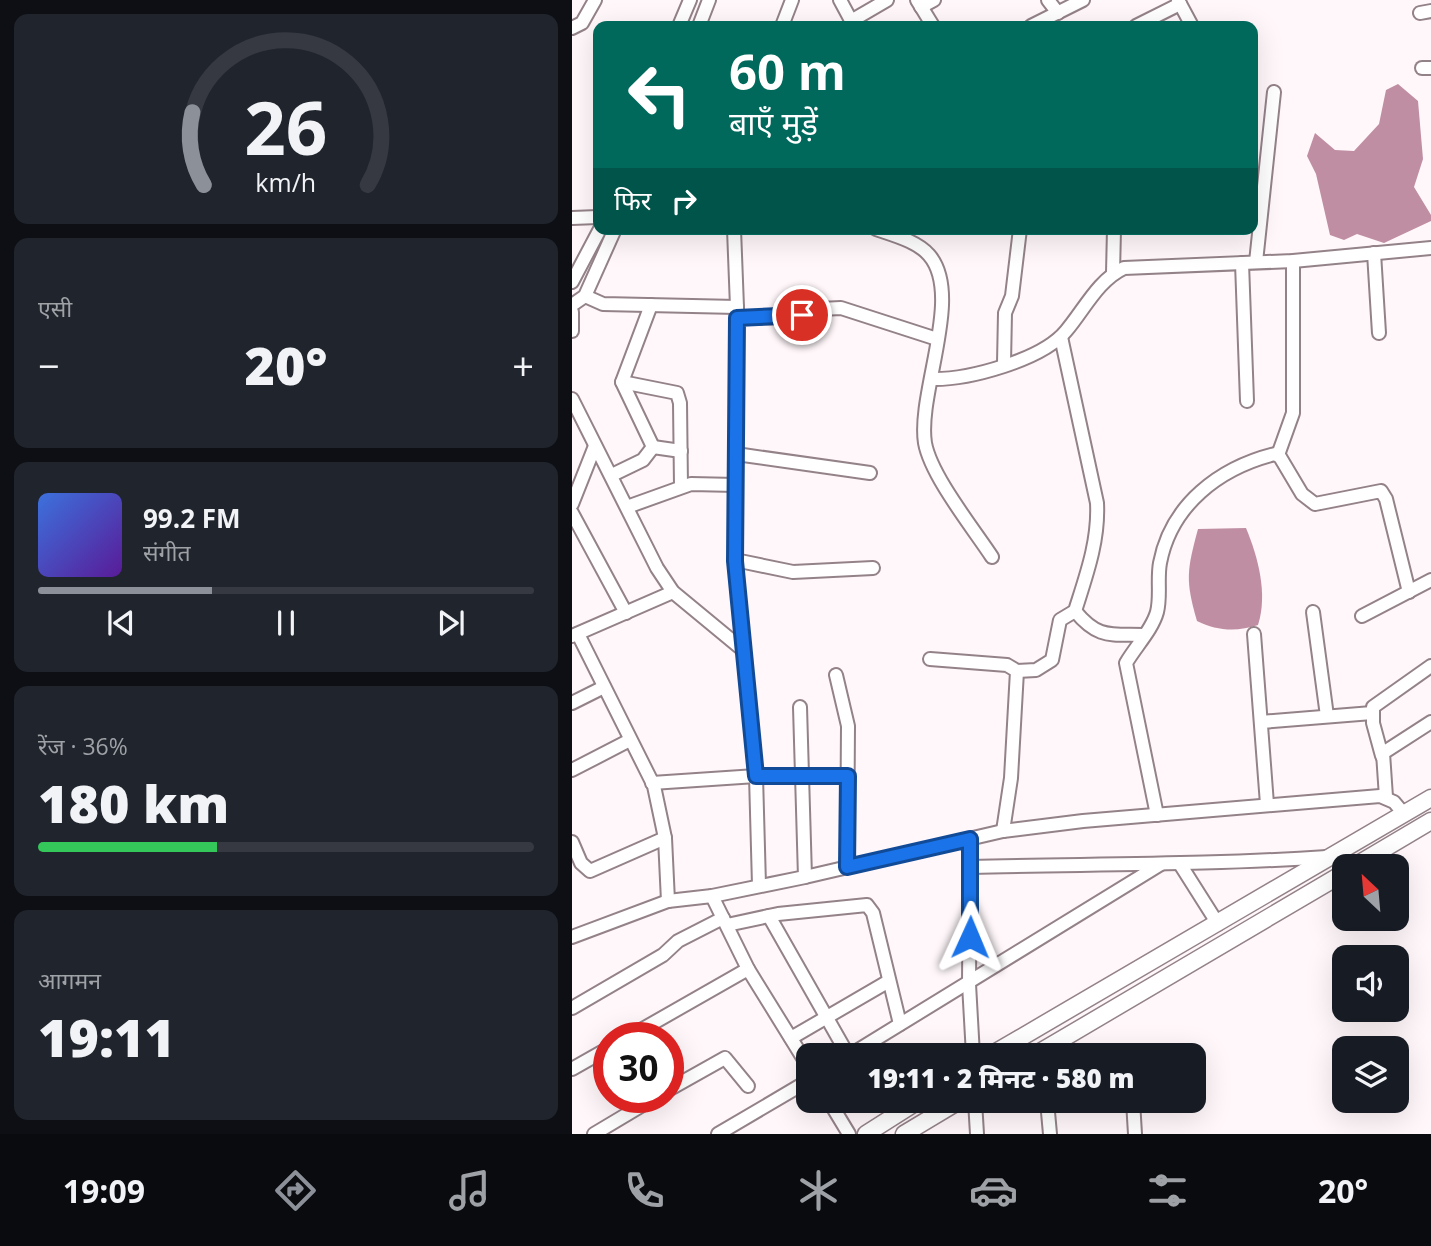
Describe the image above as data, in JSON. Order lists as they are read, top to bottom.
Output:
{
  "north": "top left",
  "page": {
    "turn": ["60 m", "बाएँ मुड़ें"],
    "then": "फिर",
    "tile": [
      "एसी",
      ["रेंज · 36%", "180 km"],
      ["आगमन", "19:11"]
    ],
    "heat": ["−", "20°", "+"],
    "song": ["99.2 FM", "संगीत"],
    "limit": "30",
    "trip": "19:11 · 2 मिनट · 580 m",
    "tabs": ["19:09", "20°"],
    "gauge": ["26", "km/h"]
  }
}
